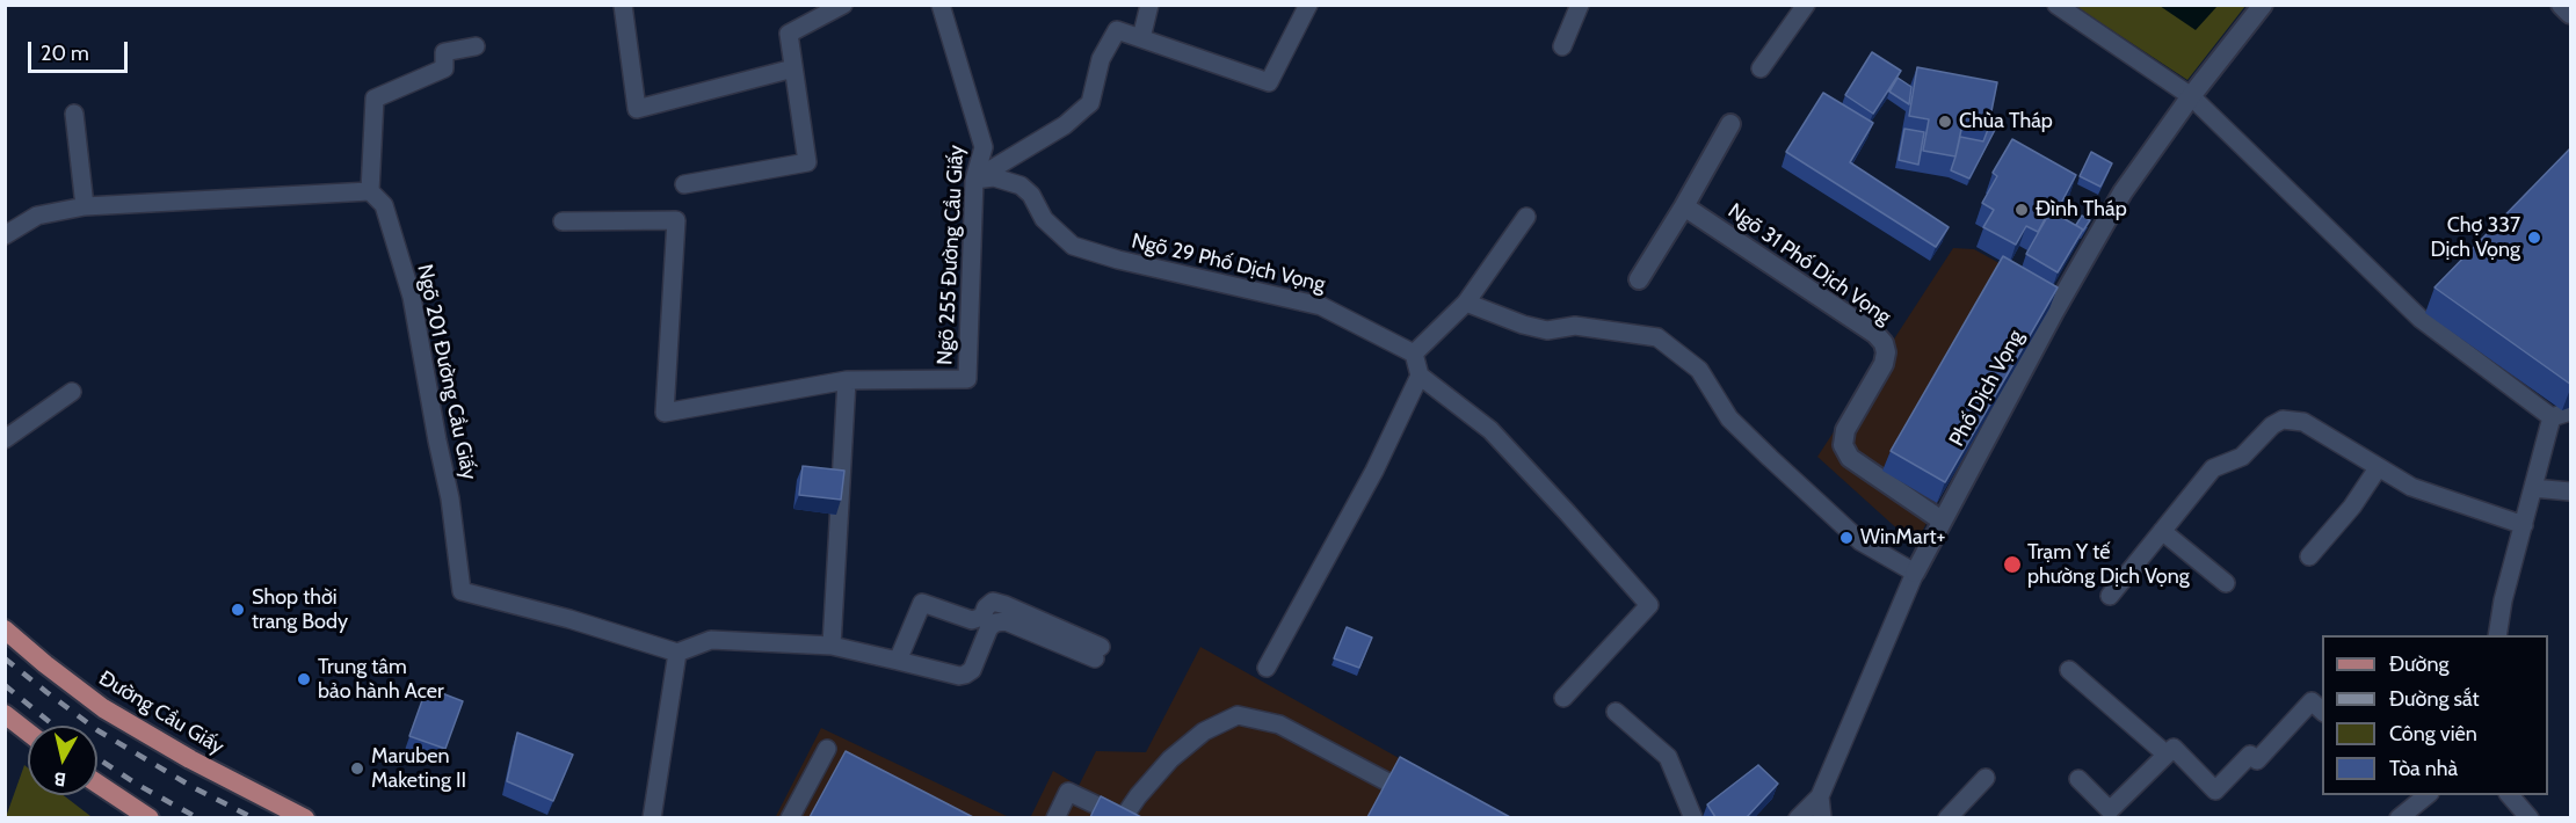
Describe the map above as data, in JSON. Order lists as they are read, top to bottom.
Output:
{
  "streets": {
    "main road": ["Đường Cầu Giấy"],
    "street": ["Ngõ 31 Phố Dịch Vọng", "Phố Dịch Vọng"],
    "lane": ["Ngõ 255 Đường Cầu Giấy", "Ngõ 29 Phố Dịch Vọng", "Ngõ 201 Đường Cầu Giấy"]
  },
  "crossings": [
    ["Ngõ 255 Đường Cầu Giấy", "Ngõ 29 Phố Dịch Vọng"],
    ["Ngõ 31 Phố Dịch Vọng", "Phố Dịch Vọng"]
  ],
  "places": [
    "Chùa Tháp",
    "Đình Tháp",
    "Chợ 337 Dịch Vọng",
    "WinMart+",
    "Trạm Y tế phường Dịch Vọng",
    "Shop thời trang Body",
    "Trung tâm bảo hành Acer",
    "Maruben Maketing II"
  ],
  "legend": [
    "Đường",
    "Đường sắt",
    "Công viên",
    "Tòa nhà"
  ],
  "scale_bar": "20 m",
  "north": "bottom"
}
